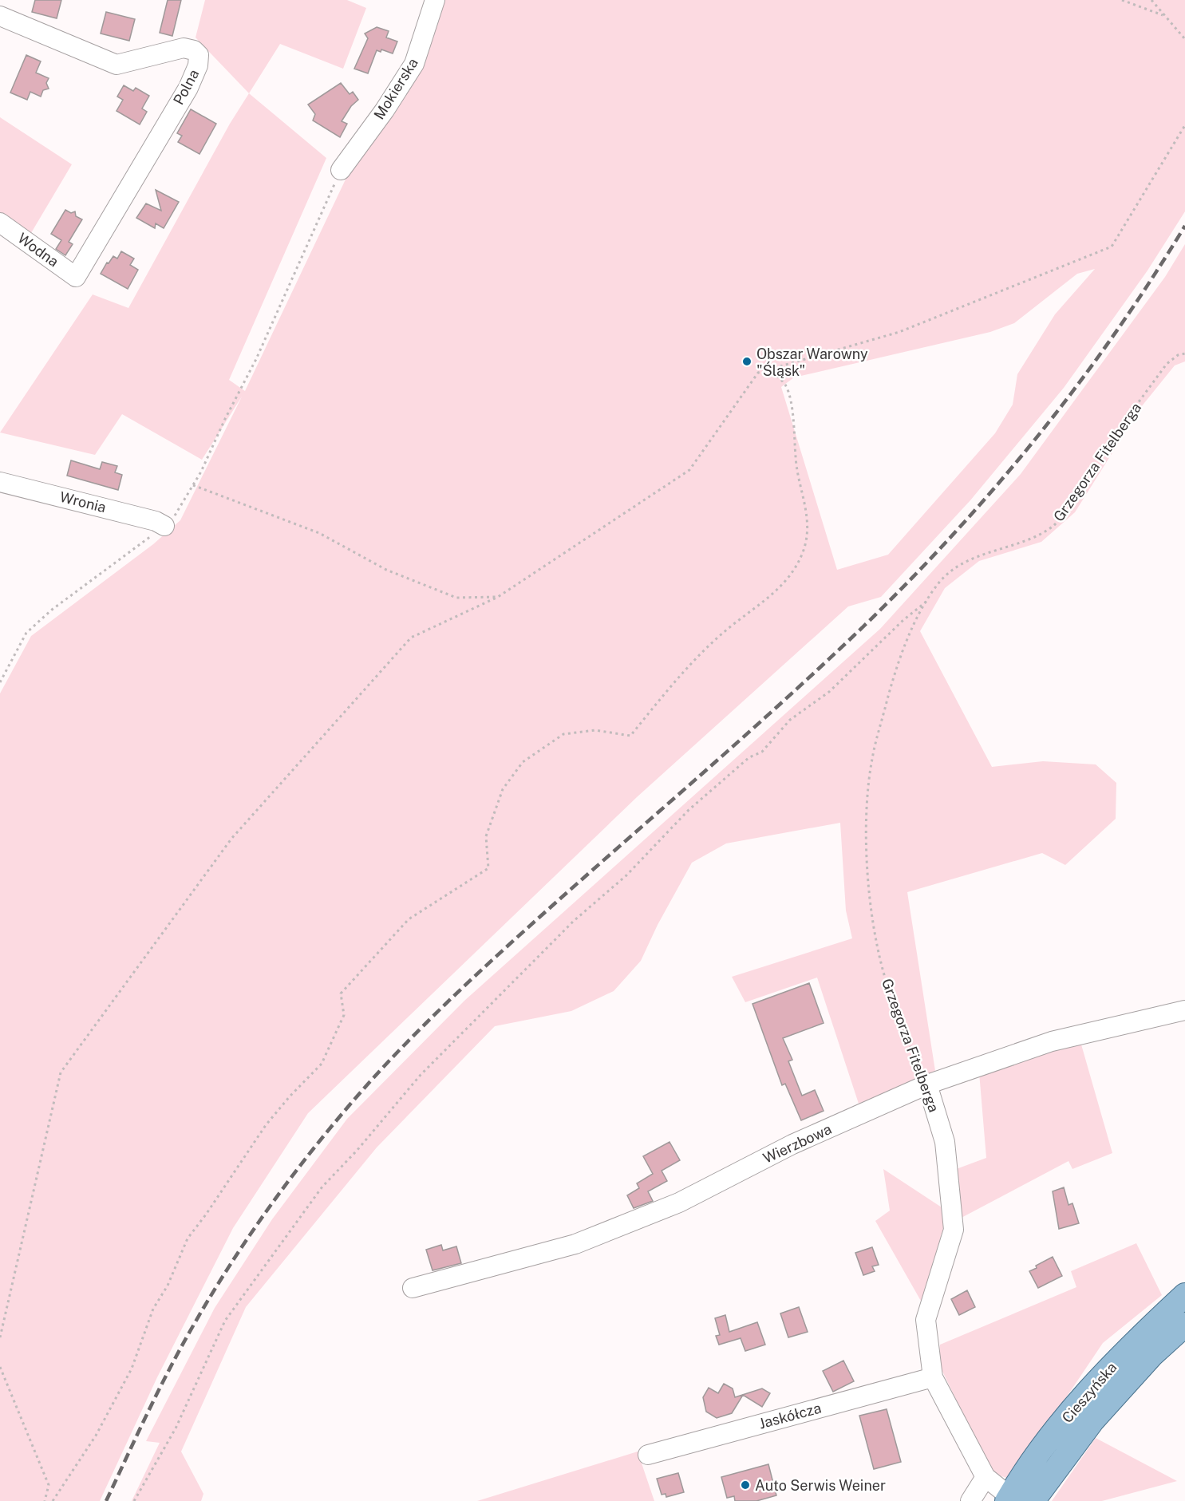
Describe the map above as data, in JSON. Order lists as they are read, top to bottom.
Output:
{
  "streets": {
    "main road": ["Cieszyńska"],
    "street": [
      "Polna",
      "Mokierska",
      "Wodna",
      "Grzegorza Fitelberga",
      "Wronia",
      "Wierzbowa",
      "Jaskółcza"
    ]
  },
  "crossings": [
    ["Polna", "Wodna"],
    ["Grzegorza Fitelberga", "Wierzbowa"],
    ["Grzegorza Fitelberga", "Cieszyńska"],
    ["Grzegorza Fitelberga", "Jaskółcza"]
  ],
  "places": ["Obszar Warowny \"Śląsk\"", "Auto Serwis Weiner"]
}
